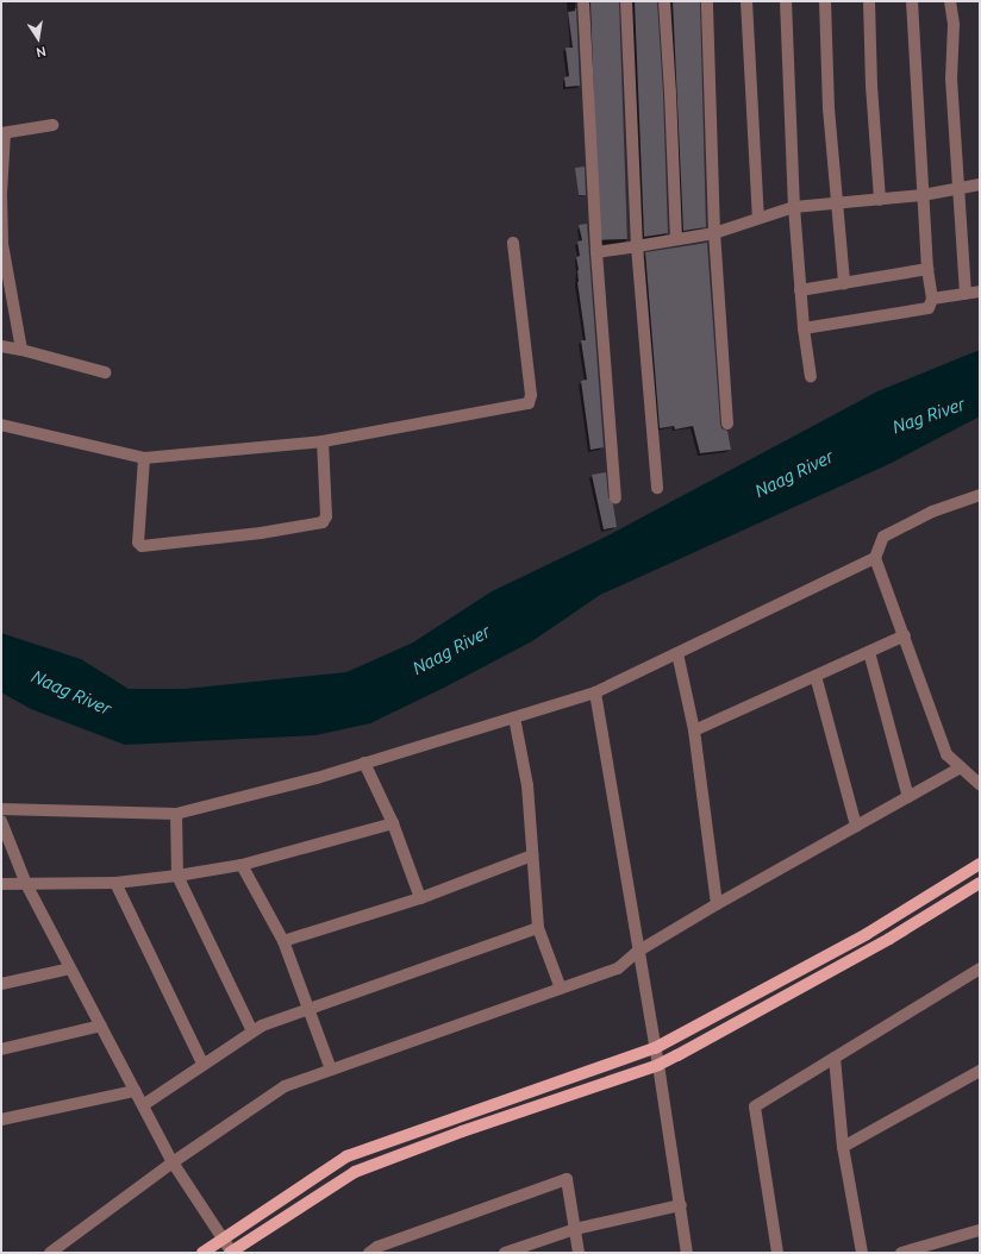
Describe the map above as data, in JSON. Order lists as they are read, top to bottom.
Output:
{
  "water": ["Nag River", "Naag River"],
  "north": "bottom"
}
